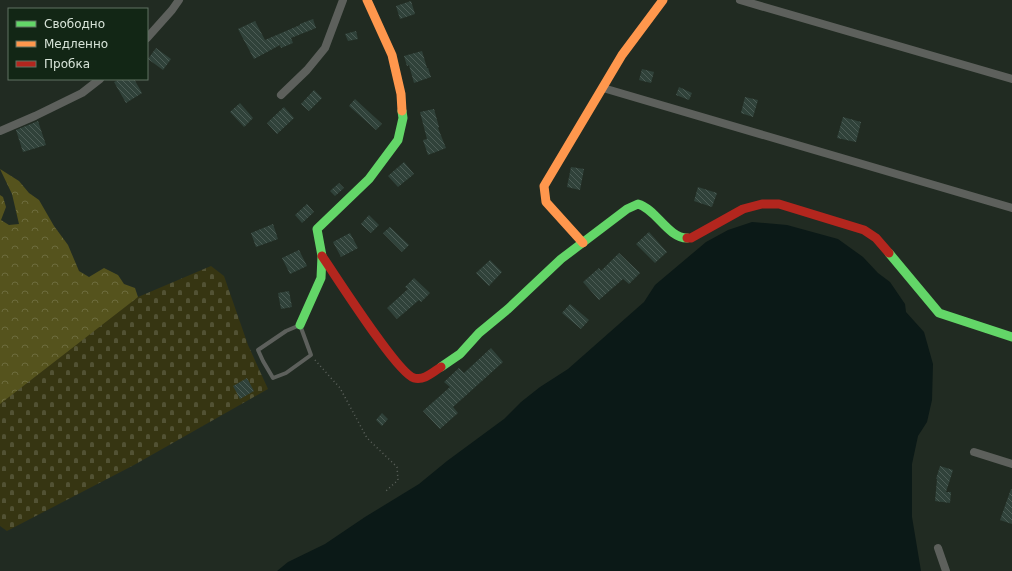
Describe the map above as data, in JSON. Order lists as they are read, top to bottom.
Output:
{
  "legend": ["Свободно", "Медленно", "Пробка"]
}
